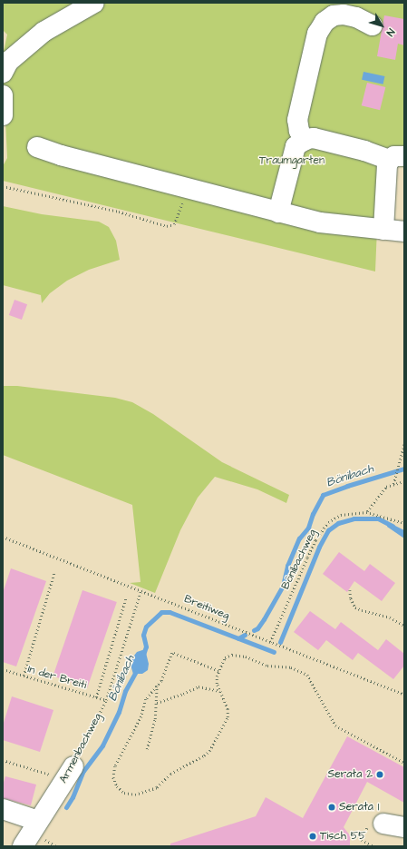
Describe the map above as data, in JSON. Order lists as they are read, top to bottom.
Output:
{
  "streets": {
    "street": ["Armenbachweg"],
    "path": ["Bönibachweg", "Breitiweg", "In der Breiti"]
  },
  "crossings": [
    ["Bönibachweg", "Breitiweg"],
    ["Breitiweg", "Armenbachweg"],
    ["In der Breiti", "Armenbachweg"]
  ],
  "water": ["Bönibach"],
  "parks": ["Traumgarten"],
  "places": ["Serata 2", "Serata 1", "Tisch 55"],
  "north": "bottom right"
}
